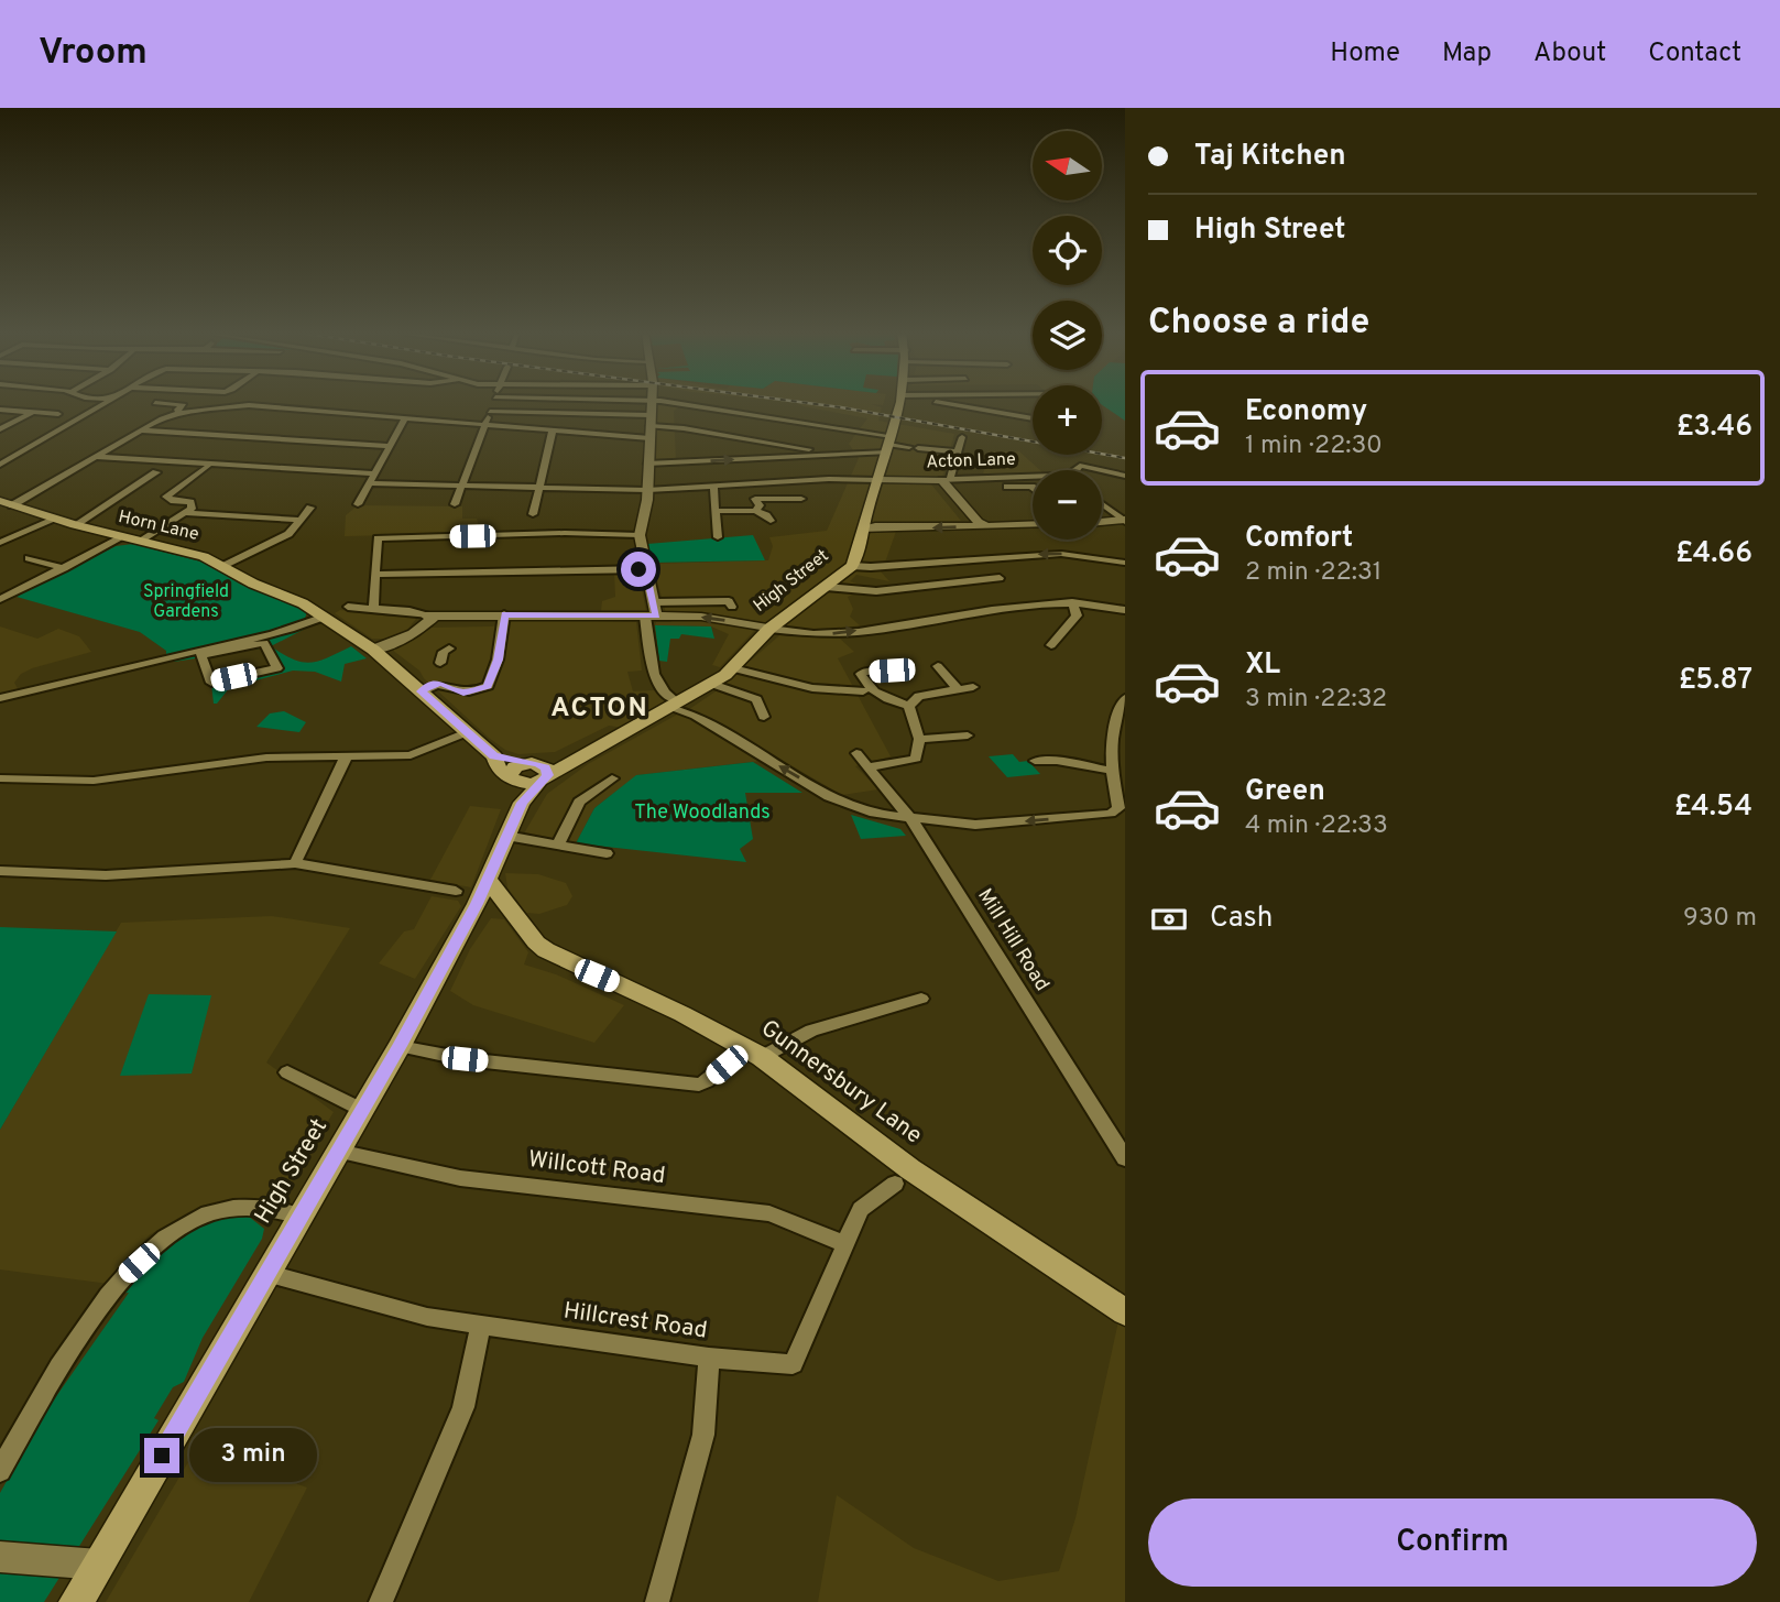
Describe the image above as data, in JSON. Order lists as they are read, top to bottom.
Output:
{
  "streets": {
    "main road": ["Horn Lane", "High Street", "Gunnersbury Lane"],
    "street": [
      "Acton Lane",
      "Mill Hill Road",
      "Willcott Road",
      "Hillcrest Road"
    ]
  },
  "crossings": [
    ["Acton Lane", "High Street"],
    ["High Street", "Gunnersbury Lane"],
    ["High Street", "Willcott Road"],
    ["High Street", "Hillcrest Road"],
    ["Willcott Road", "Hillcrest Road"]
  ],
  "districts": ["ACTON"],
  "parks": ["Springfield Gardens", "The Woodlands"],
  "north": "left",
  "page": {
    "header": "Vroom",
    "nav": [
      "Home",
      "Map",
      "About",
      "Contact"
    ],
    "banner": ["Taj Kitchen", "High Street"],
    "map_buttons": ["+", "−"],
    "heading": "Choose a ride",
    "list": [
      {
        "name": "Economy",
        "note": "1 min · 22:30",
        "value": "£3.46"
      },
      {
        "name": "Comfort",
        "note": "2 min · 22:31",
        "value": "£4.66"
      },
      {
        "name": "XL",
        "note": "3 min · 22:32",
        "value": "£5.87"
      },
      {
        "name": "Green",
        "note": "4 min · 22:33",
        "value": "£4.54"
      }
    ],
    "pay": ["Cash", "930 m"],
    "bubble": "3 min",
    "buttons": "Confirm"
  }
}
